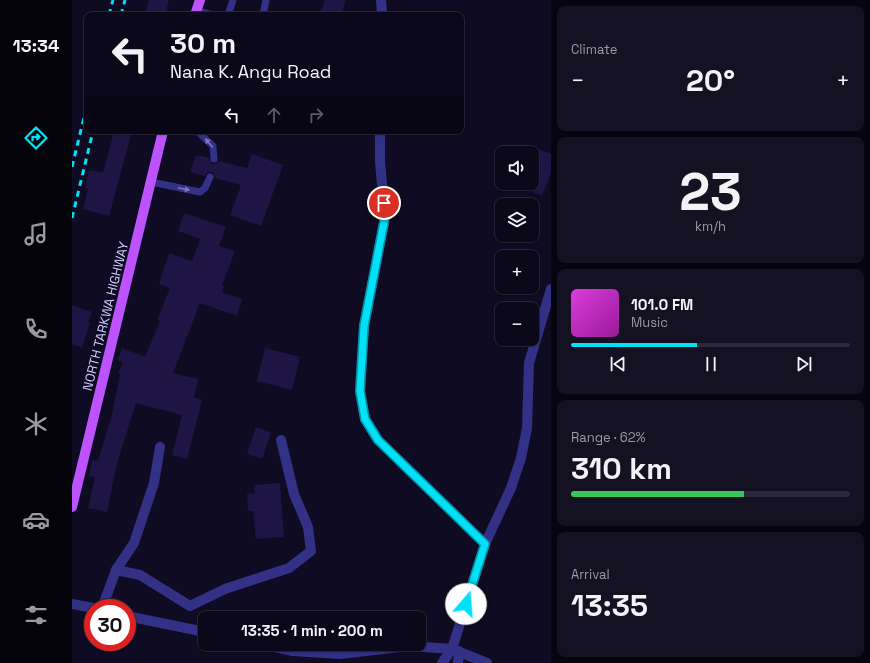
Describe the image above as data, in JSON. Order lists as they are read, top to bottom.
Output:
{
  "streets": {
    "main road": ["NORTH TARKWA HIGHWAY"]
  },
  "page": {
    "tabs": "13:34",
    "tile": [
      "Climate",
      ["23", "km/h"],
      ["Range · 62%", "310 km"],
      ["Arrival", "13:35"]
    ],
    "turn": ["30 m", "Nana K. Angu Road"],
    "heat": ["−", "20°", "+"],
    "map_buttons": ["+", "−"],
    "song": ["101.0 FM", "Music"],
    "limit": "30",
    "trip": "13:35 · 1 min · 200 m"
  }
}
